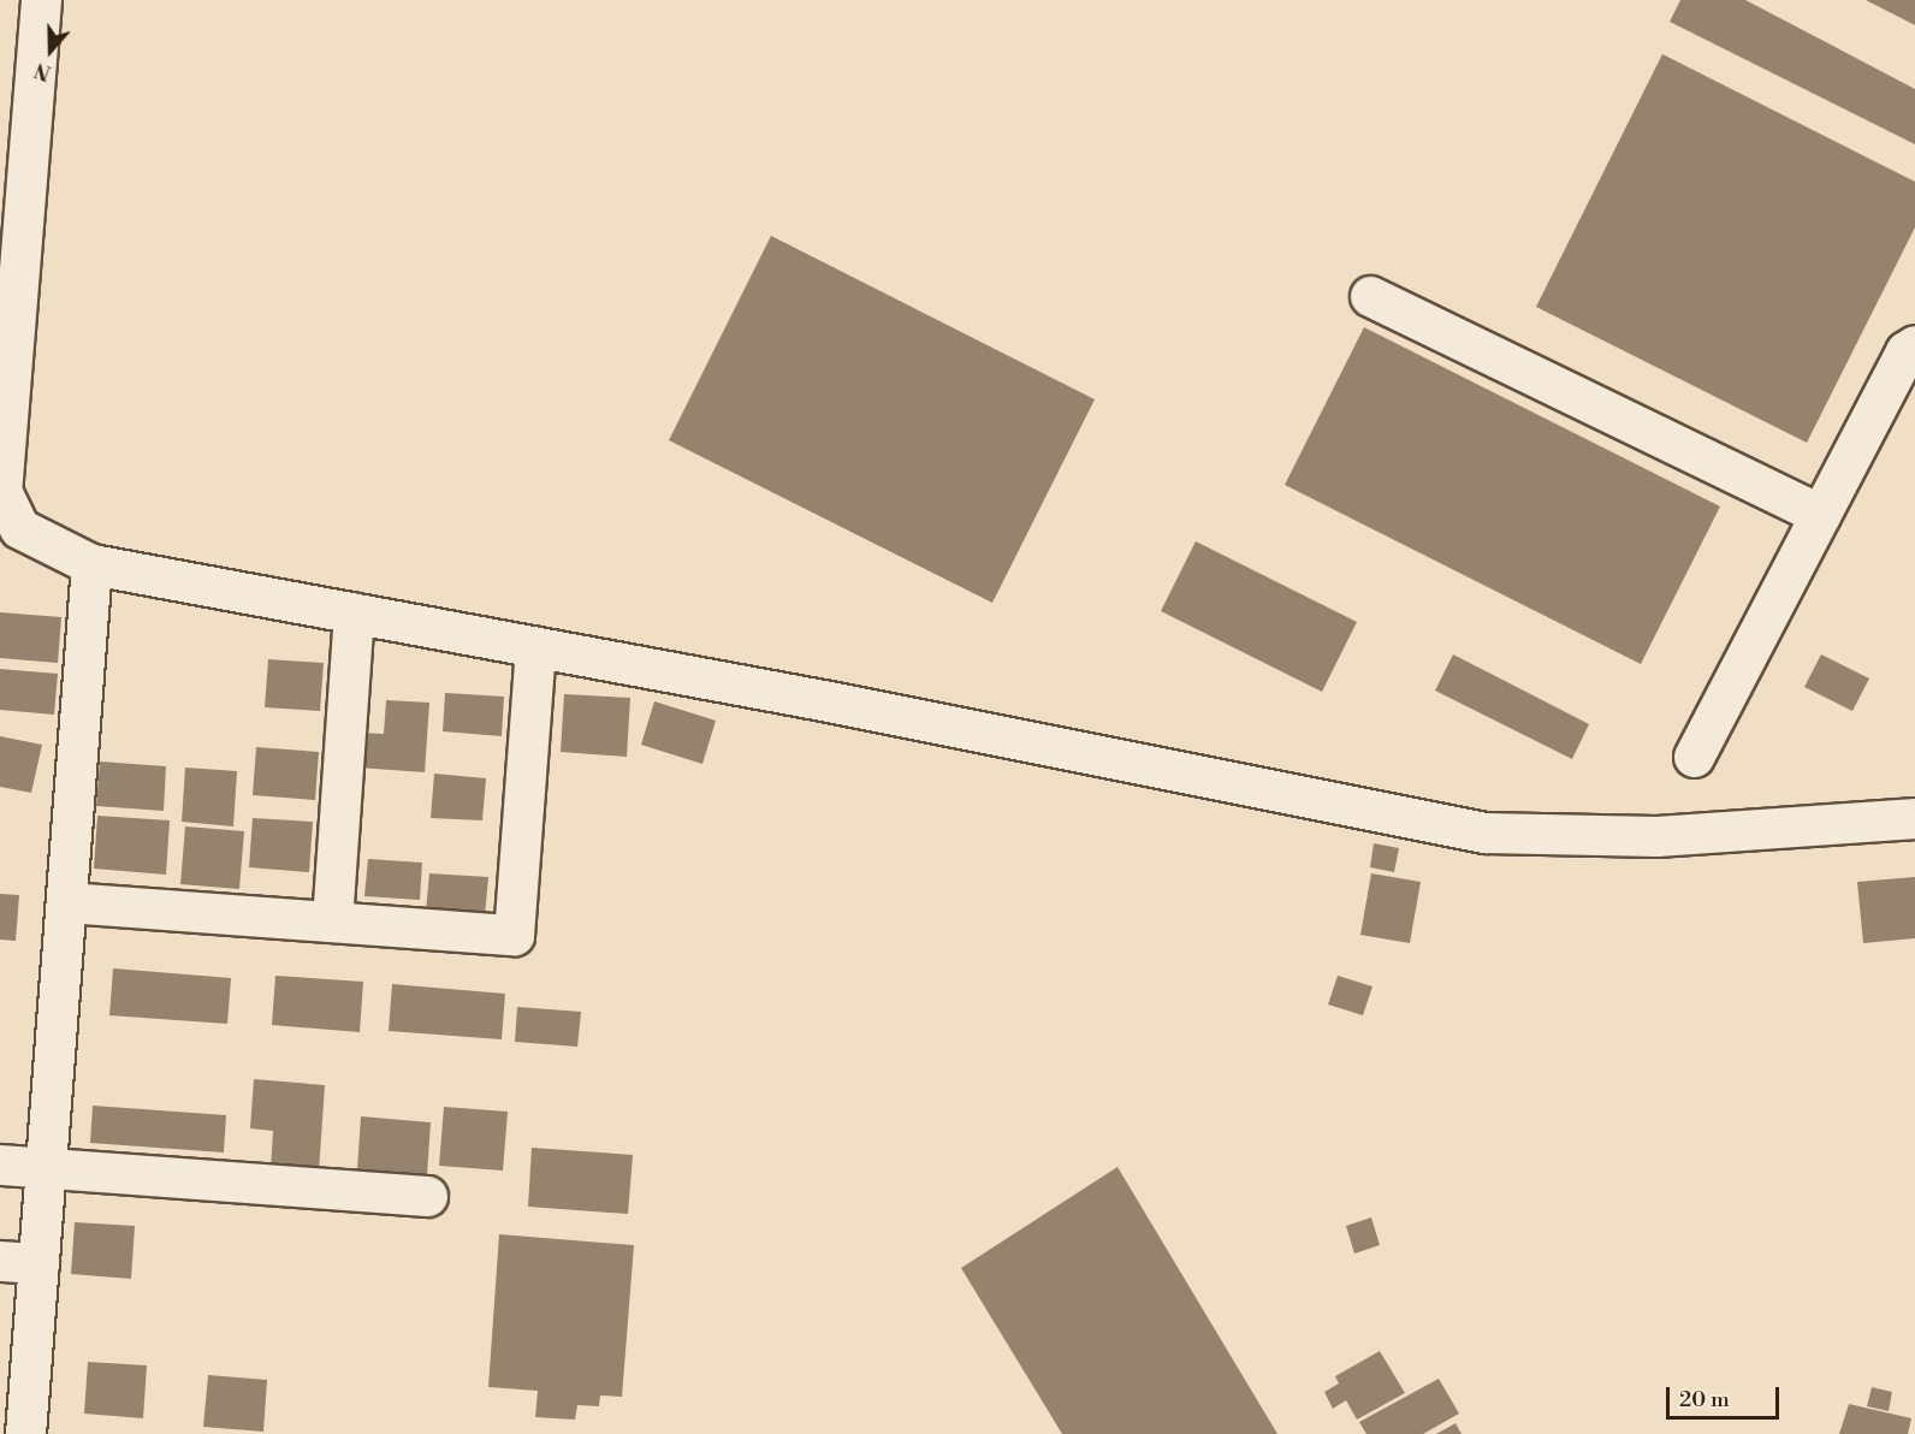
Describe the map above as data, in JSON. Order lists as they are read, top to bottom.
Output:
{
  "scale_bar": "20 m",
  "north": "bottom"
}
